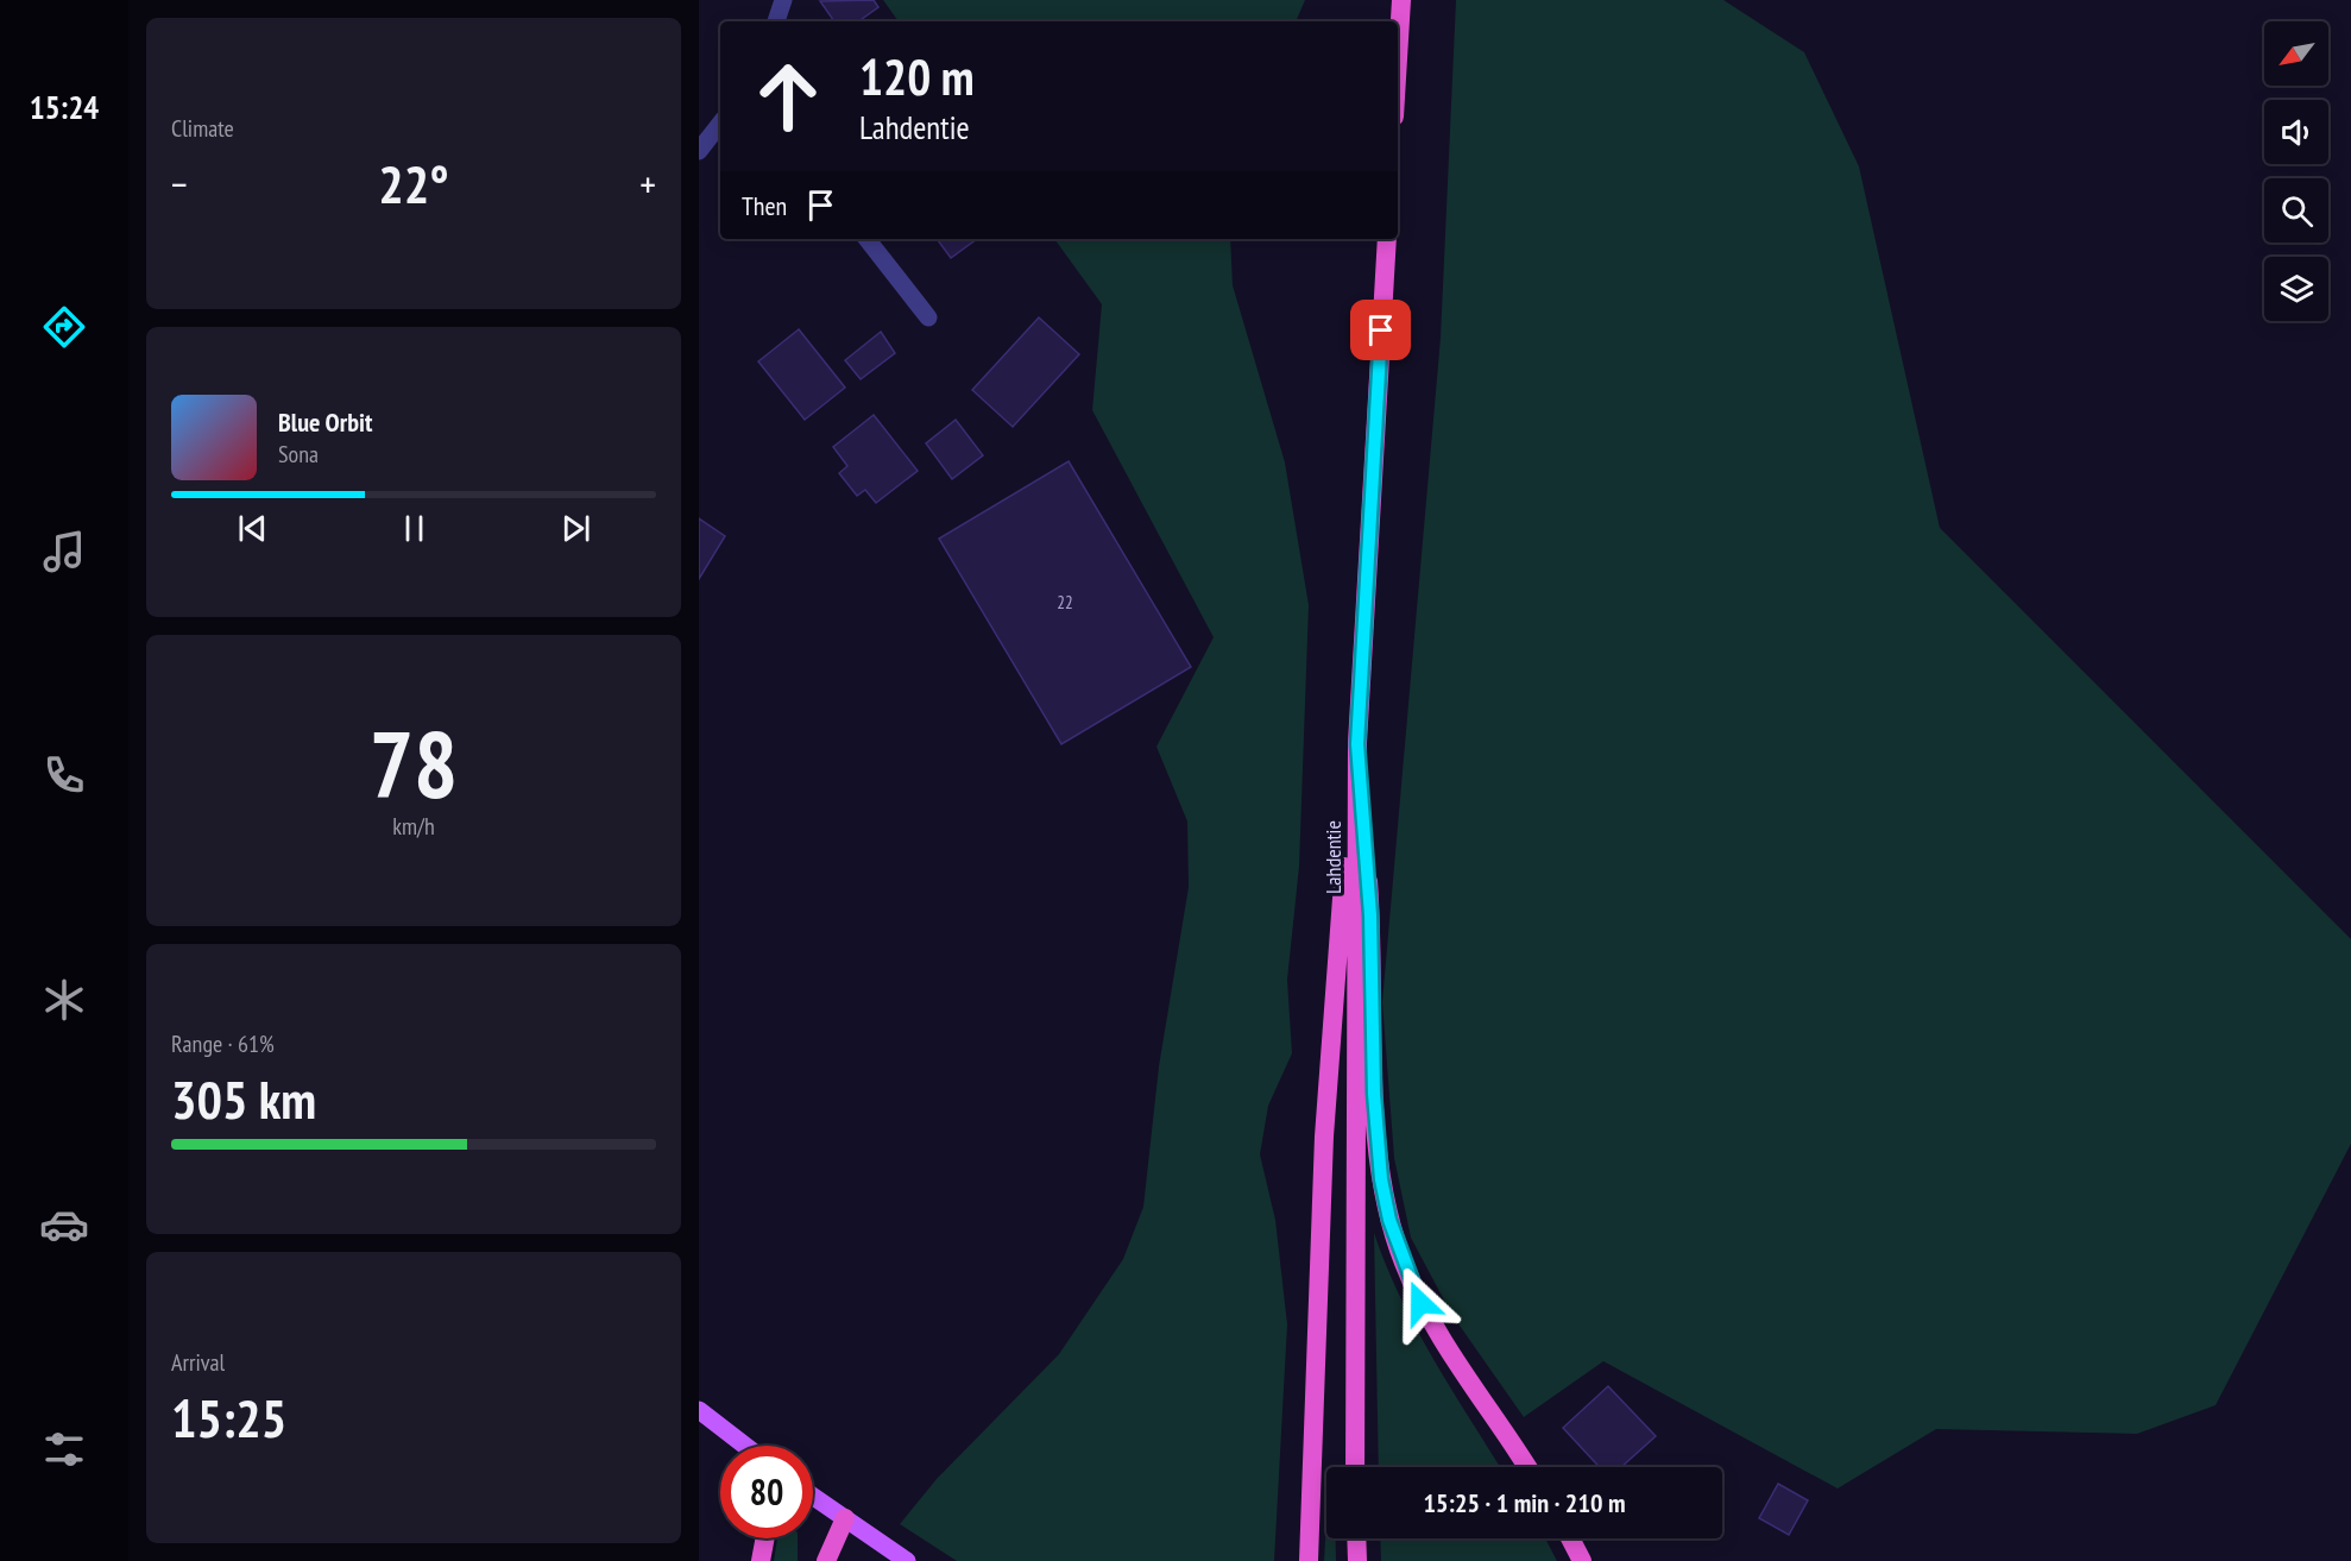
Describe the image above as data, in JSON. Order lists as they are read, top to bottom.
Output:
{
  "streets": {
    "highway": ["Lahdentie"]
  },
  "house_numbers": ["22"],
  "north": "bottom left",
  "page": {
    "tabs": "15:24",
    "tile": [
      "Climate",
      ["78", "km/h"],
      ["Range · 61%", "305 km"],
      ["Arrival", "15:25"]
    ],
    "turn": ["120 m", "Lahdentie"],
    "heat": ["−", "22°", "+"],
    "then": "Then",
    "song": ["Blue Orbit", "Sona"],
    "limit": "80",
    "trip": "15:25 · 1 min · 210 m"
  }
}
